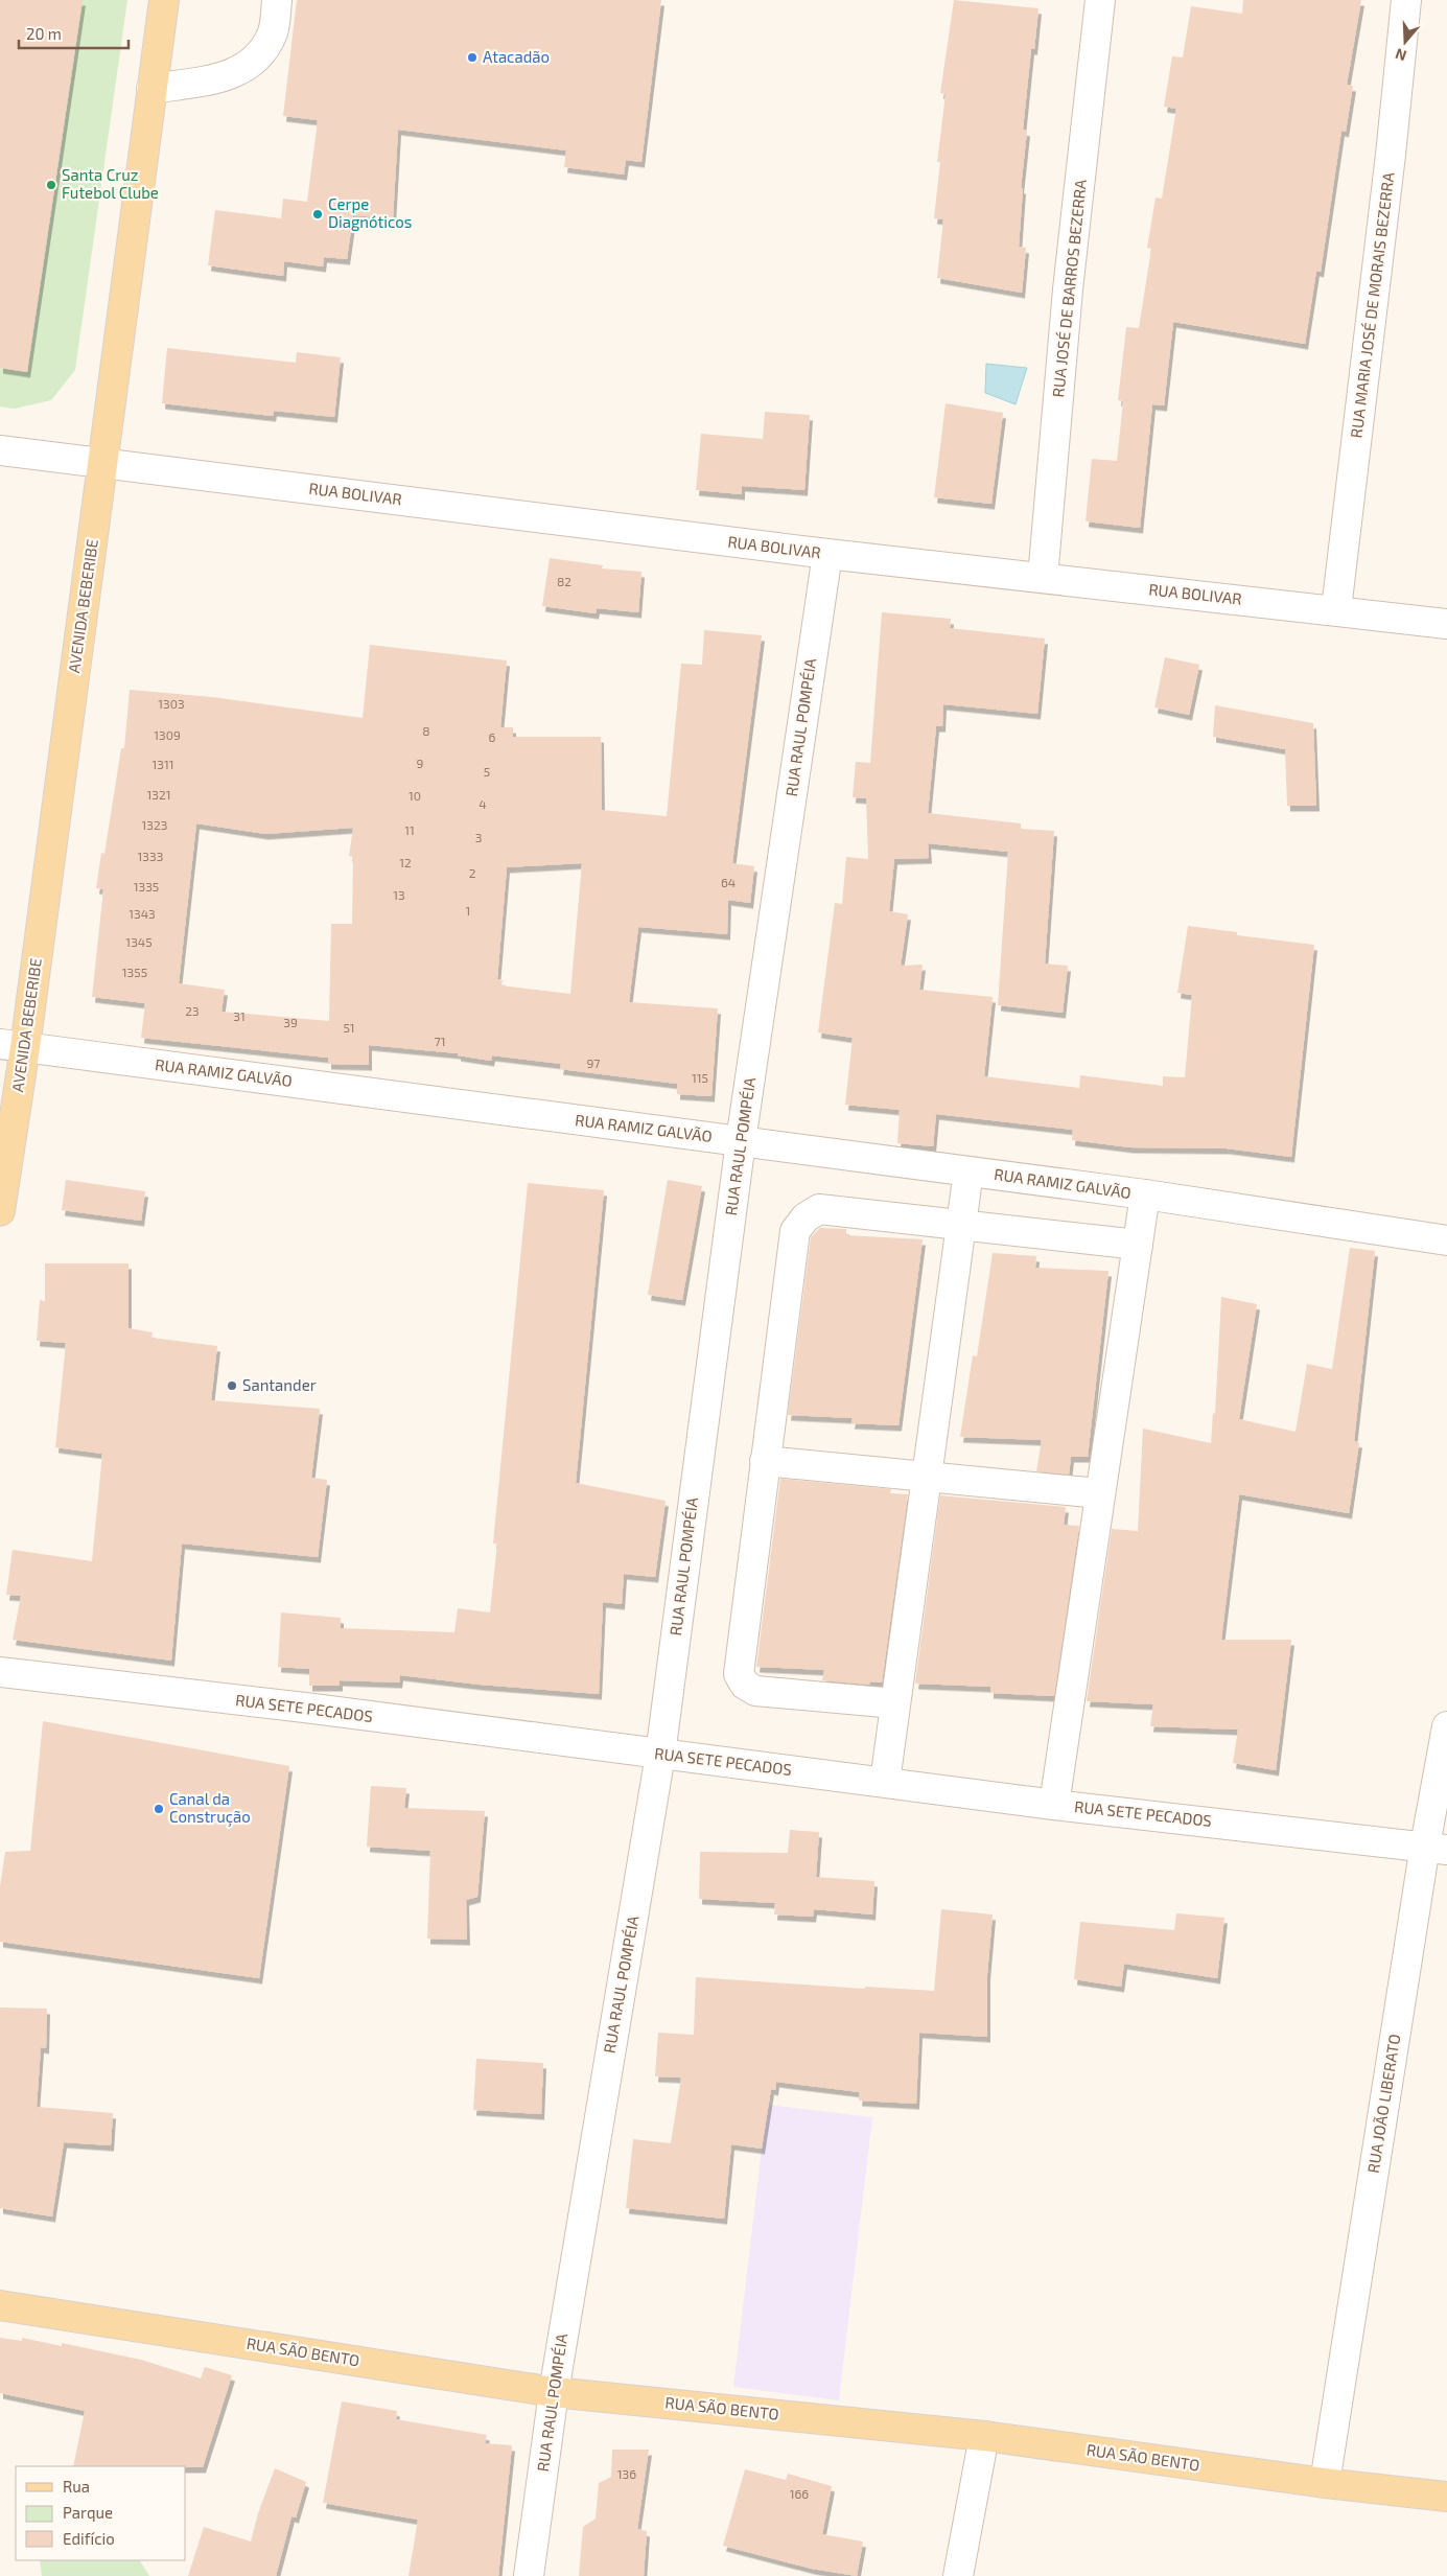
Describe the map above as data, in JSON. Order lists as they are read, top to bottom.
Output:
{
  "streets": {
    "main road": ["AVENIDA BEBERIBE", "RUA SÃO BENTO"],
    "street": [
      "RUA JOSÉ DE BARROS BEZERRA",
      "RUA MARIA JOSÉ DE MORAIS BEZERRA",
      "RUA BOLIVAR",
      "RUA RAUL POMPÉIA",
      "RUA RAMIZ GALVÃO",
      "RUA SETE PECADOS",
      "RUA JOÃO LIBERATO"
    ]
  },
  "crossings": [
    ["RUA JOSÉ DE BARROS BEZERRA", "RUA BOLIVAR"],
    ["RUA MARIA JOSÉ DE MORAIS BEZERRA", "RUA BOLIVAR"],
    ["RUA BOLIVAR", "AVENIDA BEBERIBE"],
    ["RUA BOLIVAR", "RUA RAUL POMPÉIA"],
    ["AVENIDA BEBERIBE", "RUA RAMIZ GALVÃO"],
    ["RUA RAUL POMPÉIA", "RUA RAMIZ GALVÃO"],
    ["RUA RAUL POMPÉIA", "RUA SETE PECADOS"],
    ["RUA RAUL POMPÉIA", "RUA SÃO BENTO"],
    ["RUA SETE PECADOS", "RUA JOÃO LIBERATO"],
    ["RUA JOÃO LIBERATO", "RUA SÃO BENTO"]
  ],
  "places": [
    "Atacadão",
    "Santa Cruz Futebol Clube",
    "Cerpe Diagnóticos",
    "Santander",
    "Canal da Construção"
  ],
  "house_numbers": [
    "82",
    "1303",
    "8",
    "1309",
    "6",
    "9",
    "1311",
    "5",
    "1321",
    "10",
    "4",
    "1323",
    "11",
    "3",
    "1333",
    "12",
    "2",
    "64",
    "1335",
    "13",
    "1",
    "1343",
    "1345",
    "1355",
    "23",
    "31",
    "39",
    "51",
    "71",
    "97",
    "115",
    "136",
    "166"
  ],
  "legend": ["Rua", "Parque", "Edifício"],
  "scale_bar": "20 m",
  "north": "bottom"
}
